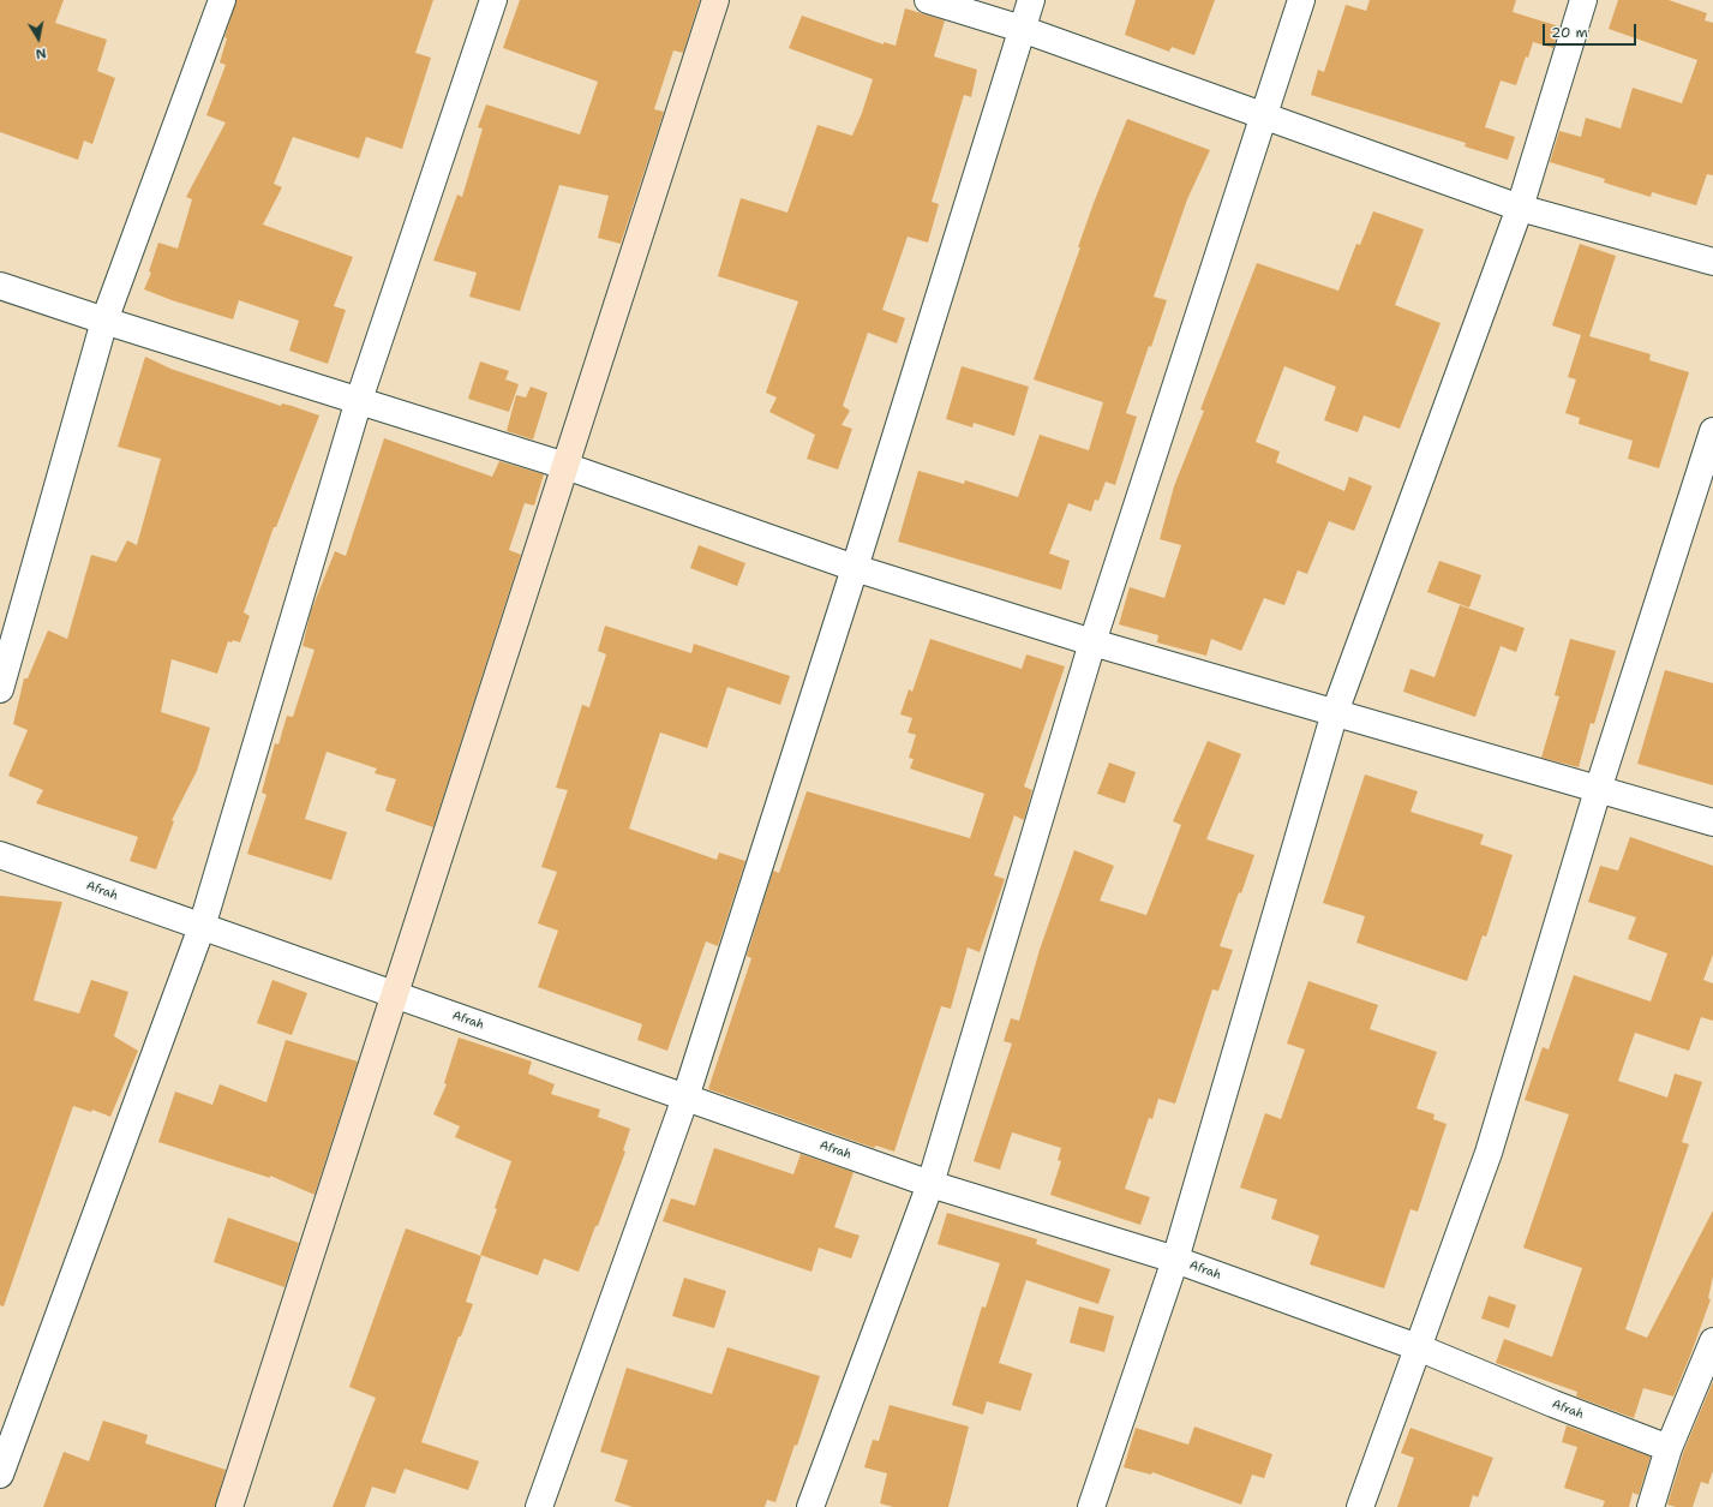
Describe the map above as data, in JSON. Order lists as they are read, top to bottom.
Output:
{
  "streets": {
    "street": ["Afrah"]
  },
  "scale_bar": "20 m",
  "north": "bottom"
}
